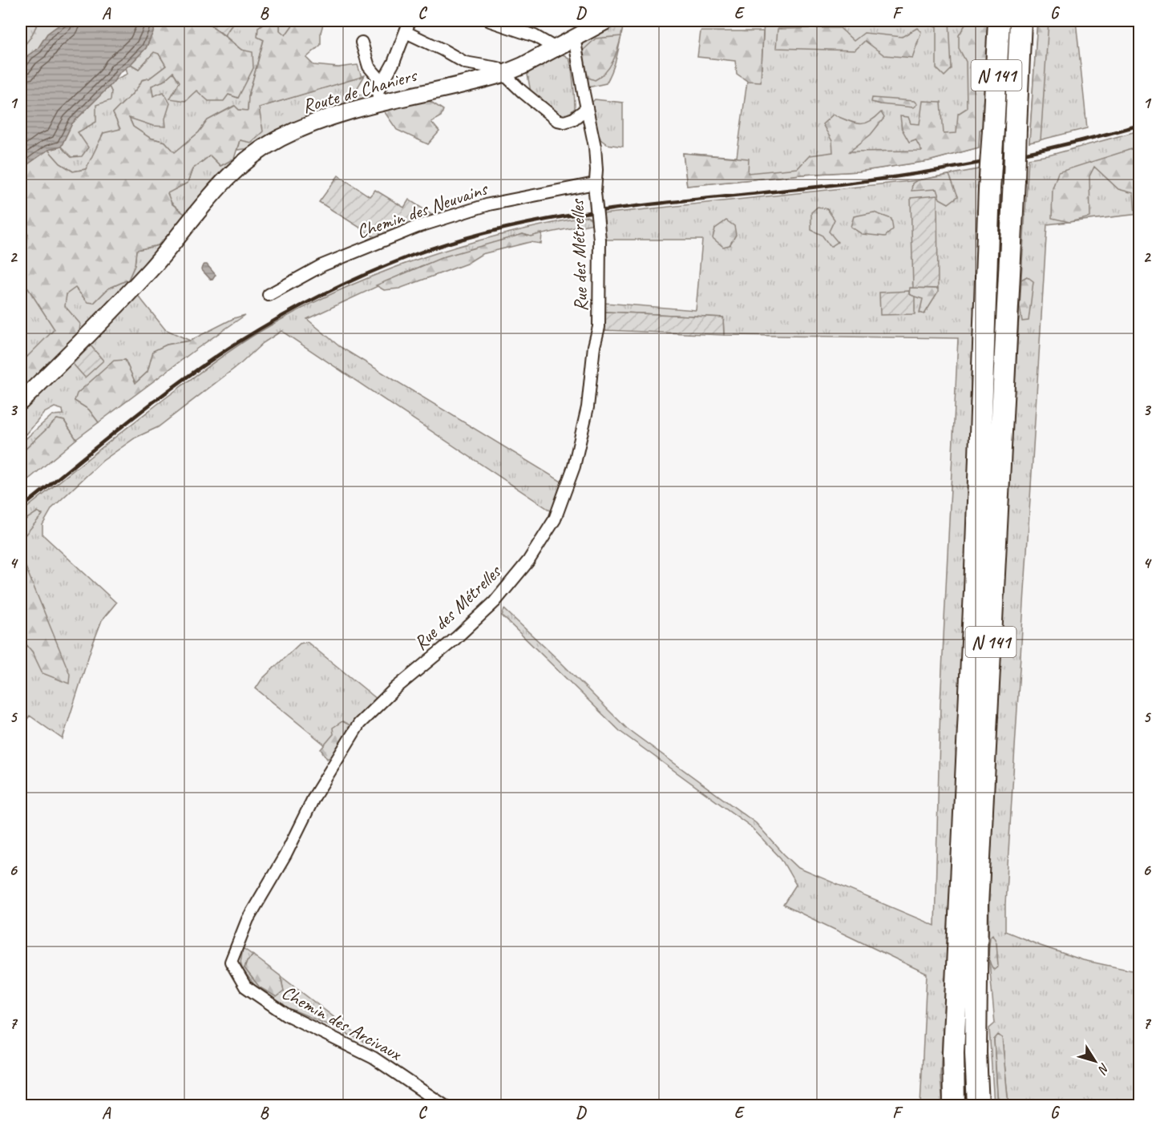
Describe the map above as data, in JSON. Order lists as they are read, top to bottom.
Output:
{
  "streets": {
    "highway": ["N 141"],
    "street": [
      "Route de Chaniers",
      "Chemin des Neuvains",
      "Rue des Métrelles",
      "Chemin des Arcivaux"
    ]
  },
  "crossings": [
    ["Route de Chaniers", "Rue des Métrelles"],
    ["Chemin des Neuvains", "Rue des Métrelles"],
    ["Rue des Métrelles", "Chemin des Arcivaux"]
  ],
  "north": "bottom right",
  "grid": {
    "columns": [
      "A",
      "B",
      "C",
      "D",
      "E",
      "F",
      "G"
    ],
    "rows": [
      "1",
      "2",
      "3",
      "4",
      "5",
      "6",
      "7"
    ]
  }
}
